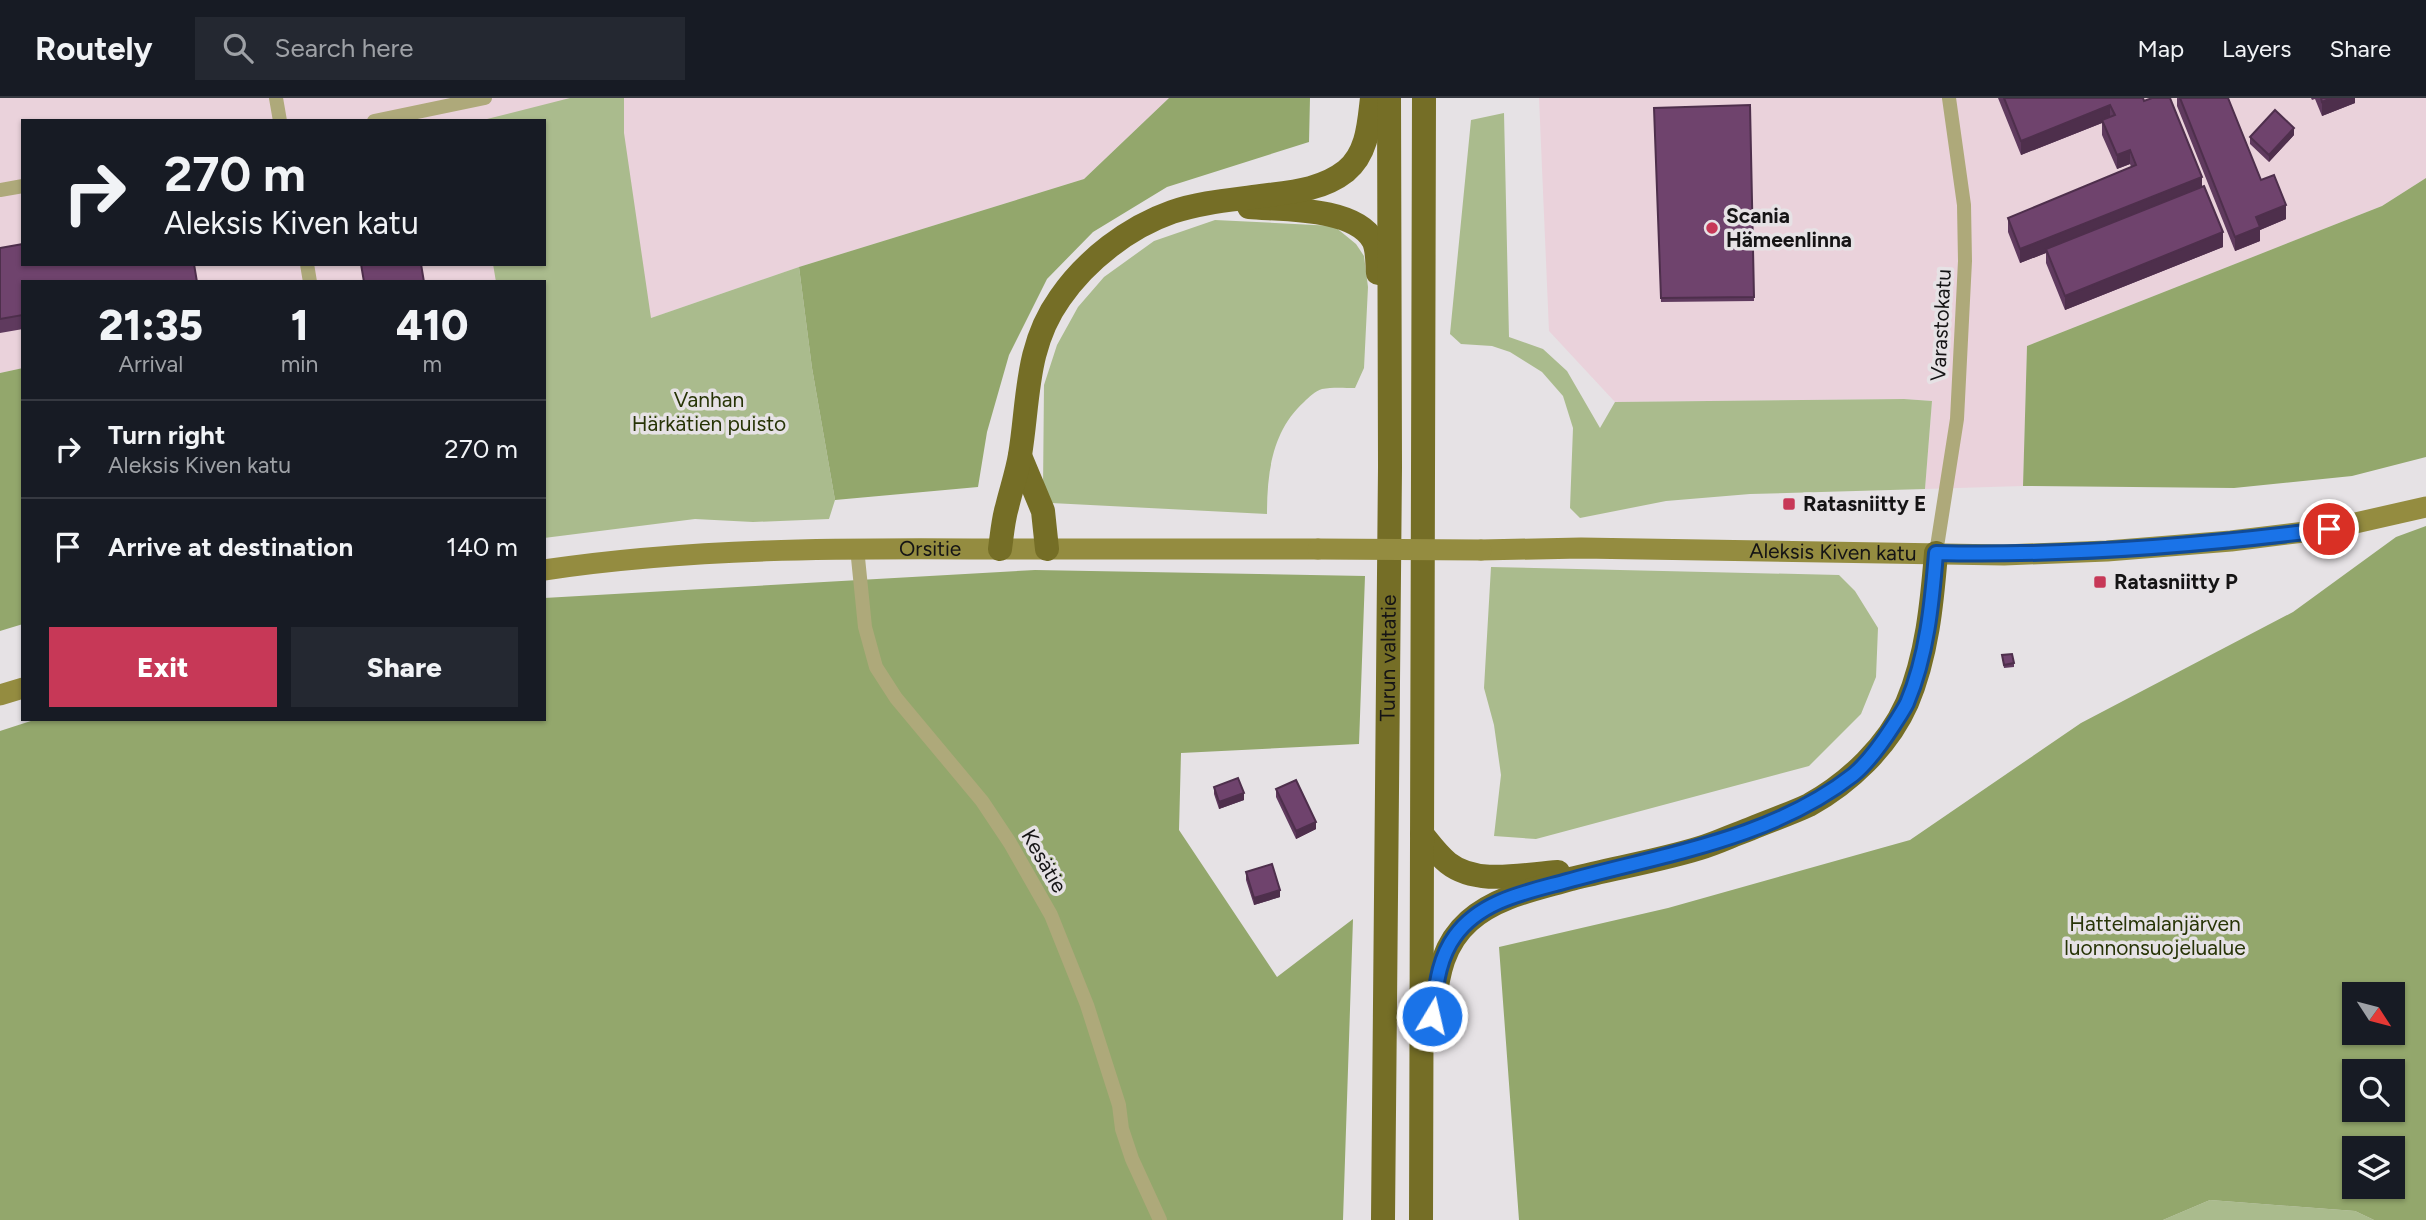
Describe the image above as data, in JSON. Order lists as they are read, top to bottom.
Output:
{
  "streets": {
    "highway": ["Turun valtatie"],
    "main road": ["Orsitie", "Aleksis Kiven katu"],
    "street": ["Varastokatu", "Kesätie"]
  },
  "crossings": [
    ["Varastokatu", "Aleksis Kiven katu"],
    ["Orsitie", "Aleksis Kiven katu"],
    ["Orsitie", "Kesätie"]
  ],
  "parks": ["Vanhan Härkätien puisto", "Hattelmalanjärven luonnonsuojelualue"],
  "places": {
    "other": ["Scania Hämeenlinna"],
    "transit": ["Ratasniitty E", "Ratasniitty P"]
  },
  "north": "bottom right",
  "page": {
    "header": "Routely",
    "search": "Search here",
    "nav": ["Map", "Layers", "Share"],
    "turn": ["270 m", "Aleksis Kiven katu"],
    "eta": [
      "21:35",
      "Arrival",
      "1",
      "min",
      "410",
      "m"
    ],
    "list": [
      {
        "name": "Turn right",
        "note": "Aleksis Kiven katu",
        "value": "270 m"
      },
      {
        "name": "Arrive at destination",
        "value": "140 m"
      }
    ],
    "buttons": ["Exit", "Share"]
  }
}
